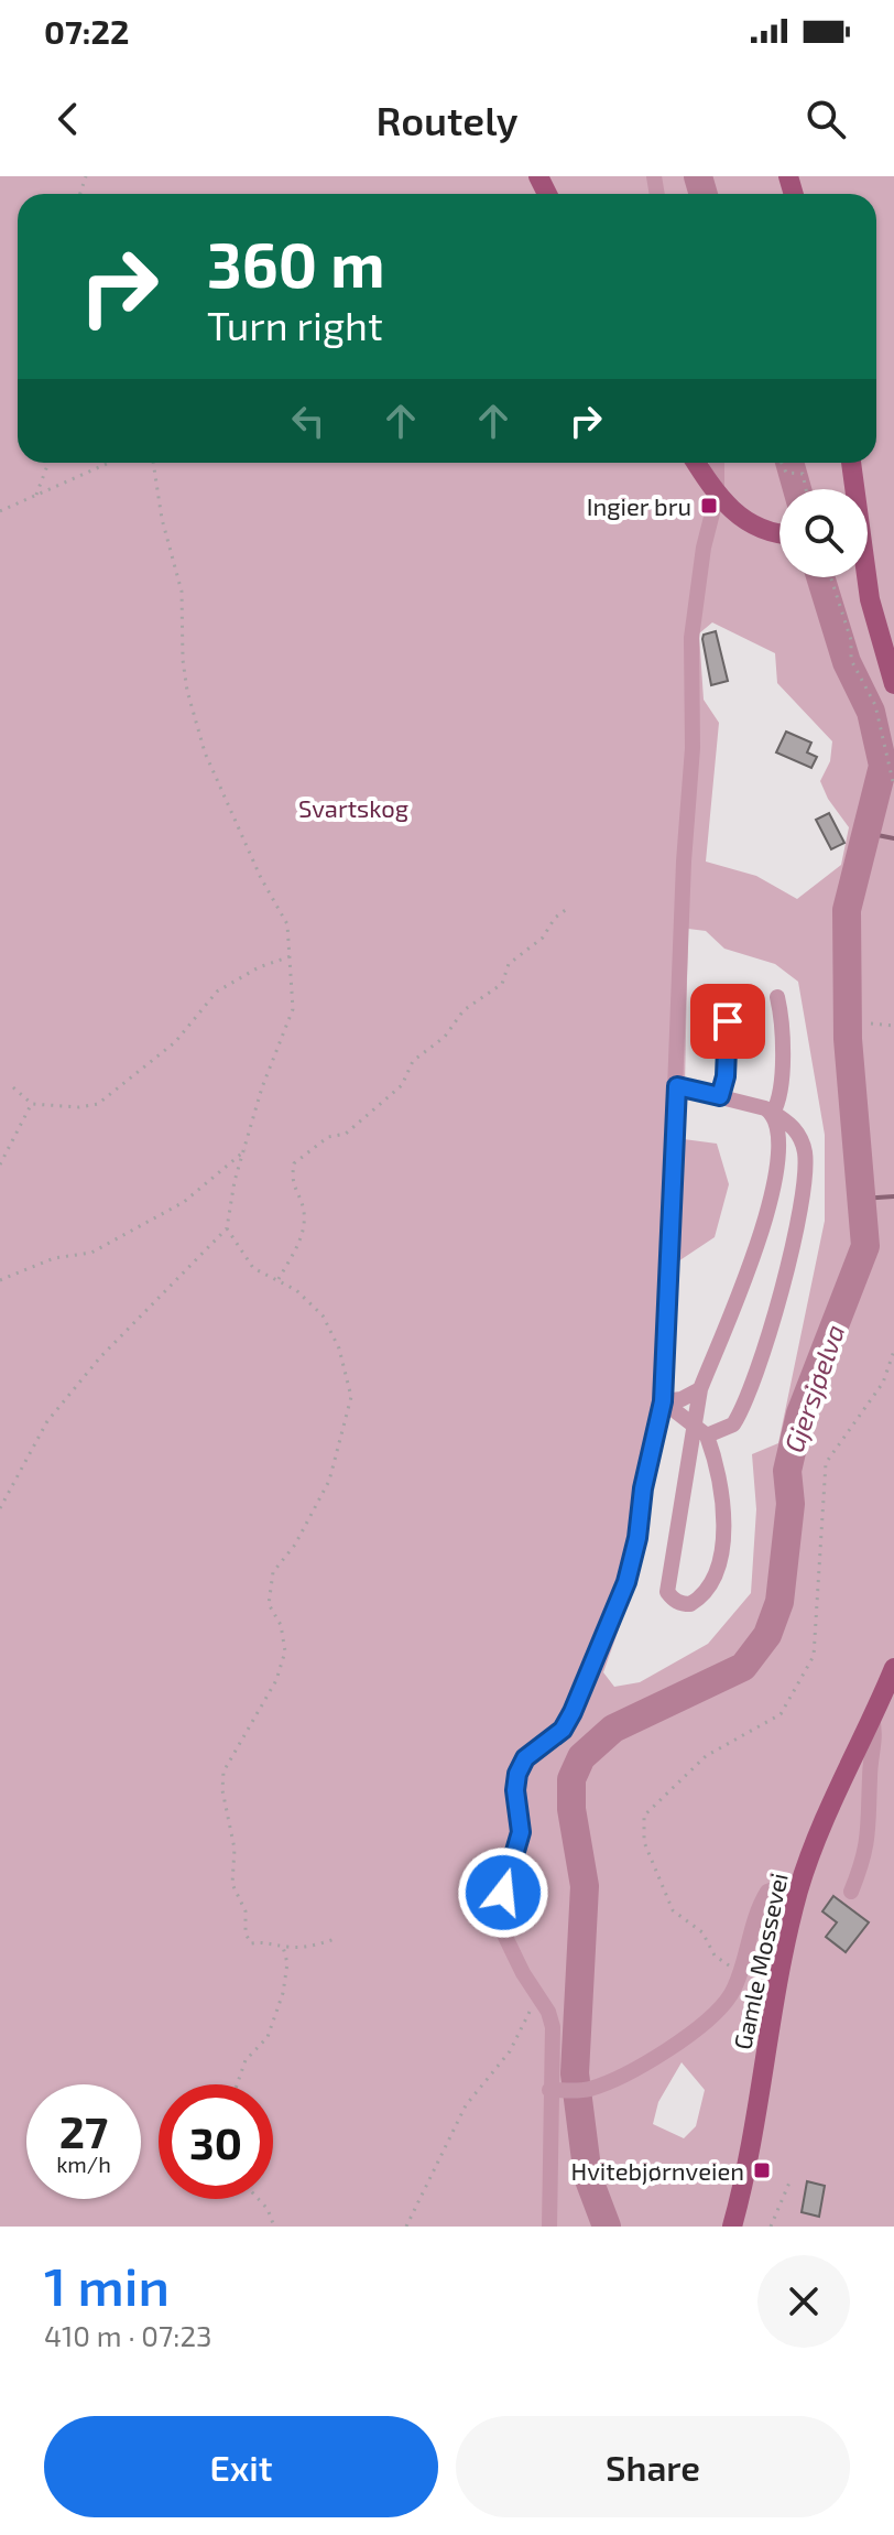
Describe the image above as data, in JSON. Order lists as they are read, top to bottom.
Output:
{
  "streets": {
    "main road": ["Gamle Mossevei"]
  },
  "water": ["Gjersjøelva"],
  "parks": ["Svartskog"],
  "places": {
    "transit": ["Ingier bru", "Hvitebjørnveien"]
  },
  "page": {
    "status": "07:22",
    "header": "Routely",
    "turn": ["360 m", "Turn right"],
    "speed": "27 km/h",
    "limit": "30",
    "heading": ["1 min", "410 m · 07:23"],
    "buttons": ["Exit", "Share"]
  }
}
